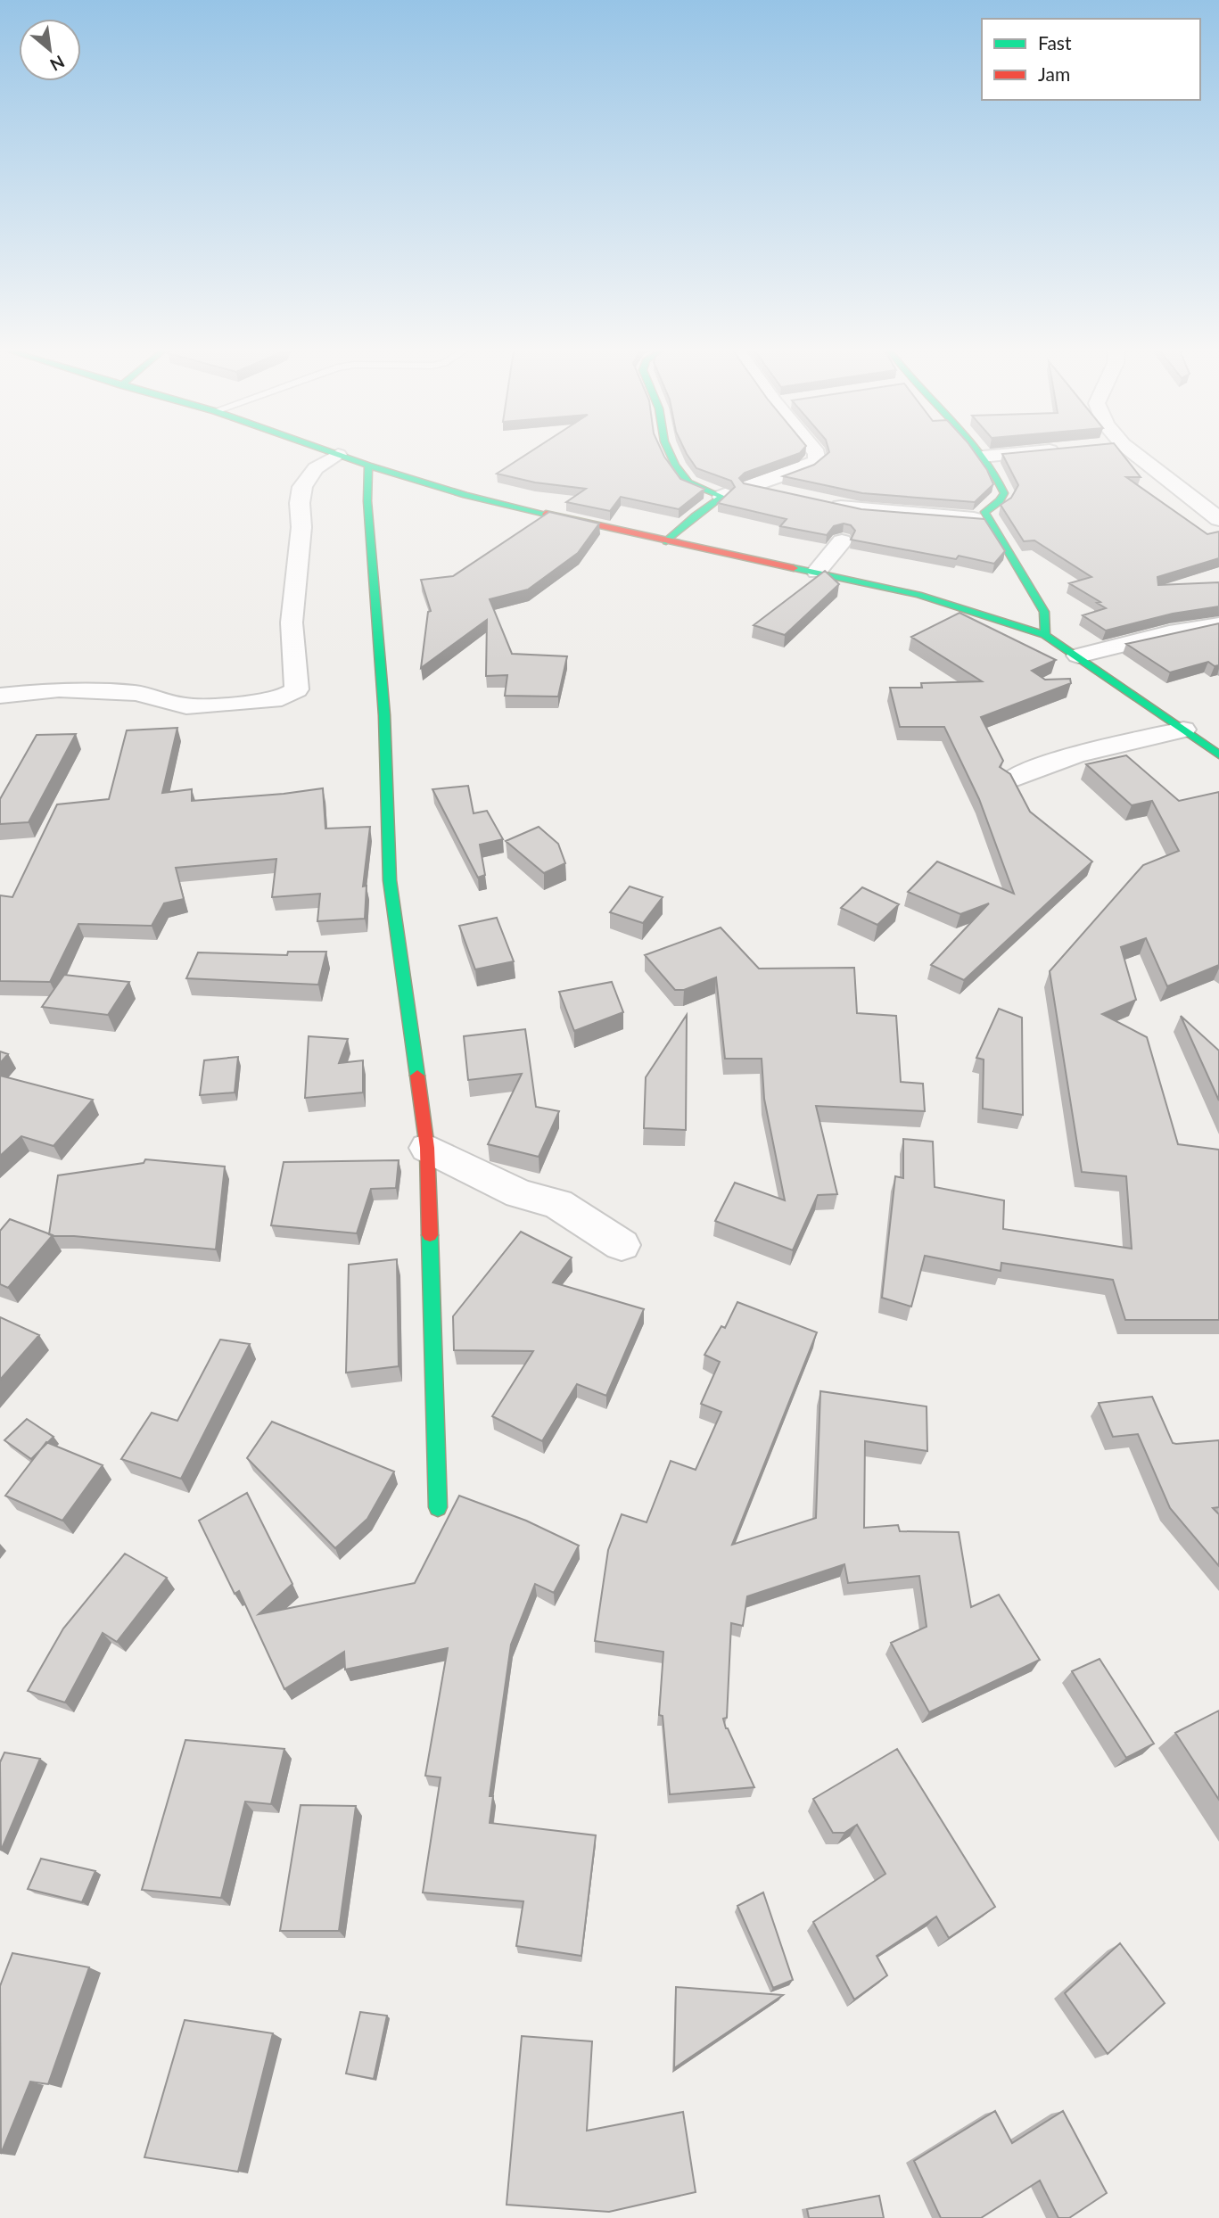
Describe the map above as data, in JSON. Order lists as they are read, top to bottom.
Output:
{
  "legend": ["Fast", "Jam"],
  "north": "bottom right"
}
